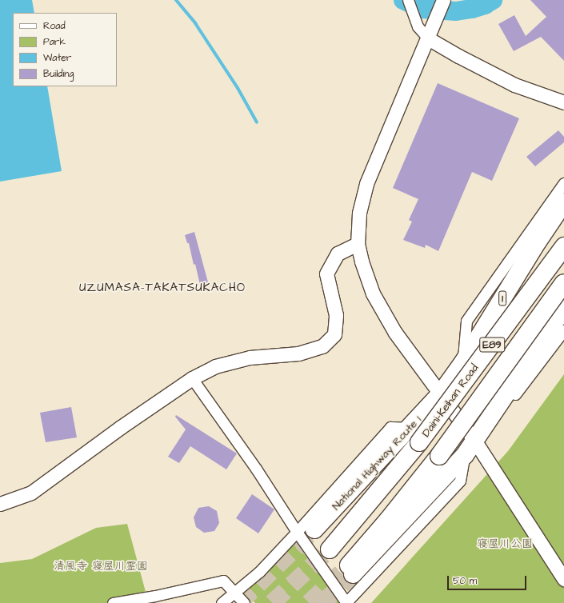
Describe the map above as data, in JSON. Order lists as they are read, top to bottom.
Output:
{
  "streets": {
    "highway": [
      "1",
      "E89",
      "Daini-Keihan Road",
      "National Highway Route 1"
    ]
  },
  "districts": ["UZUMASA-TAKATSUKACHO"],
  "parks": ["寝屋川公園", "清風寺 寝屋川霊園"],
  "legend": [
    "Road",
    "Park",
    "Water",
    "Building"
  ],
  "scale_bar": "50 m"
}
